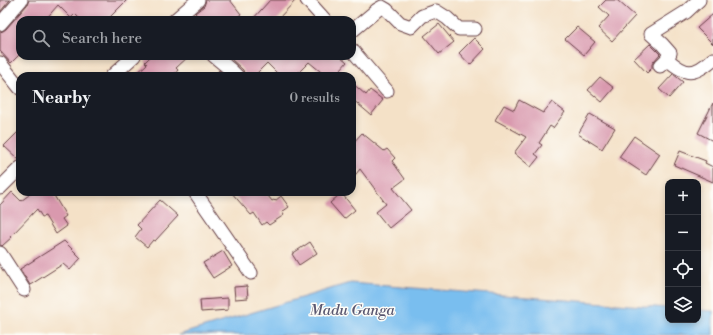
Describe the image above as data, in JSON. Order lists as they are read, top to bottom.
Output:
{
  "water": ["Madu Ganga"],
  "page": {
    "search": "Search here",
    "heading": ["Nearby", "0 results"],
    "map_buttons": ["+", "−"]
  }
}
